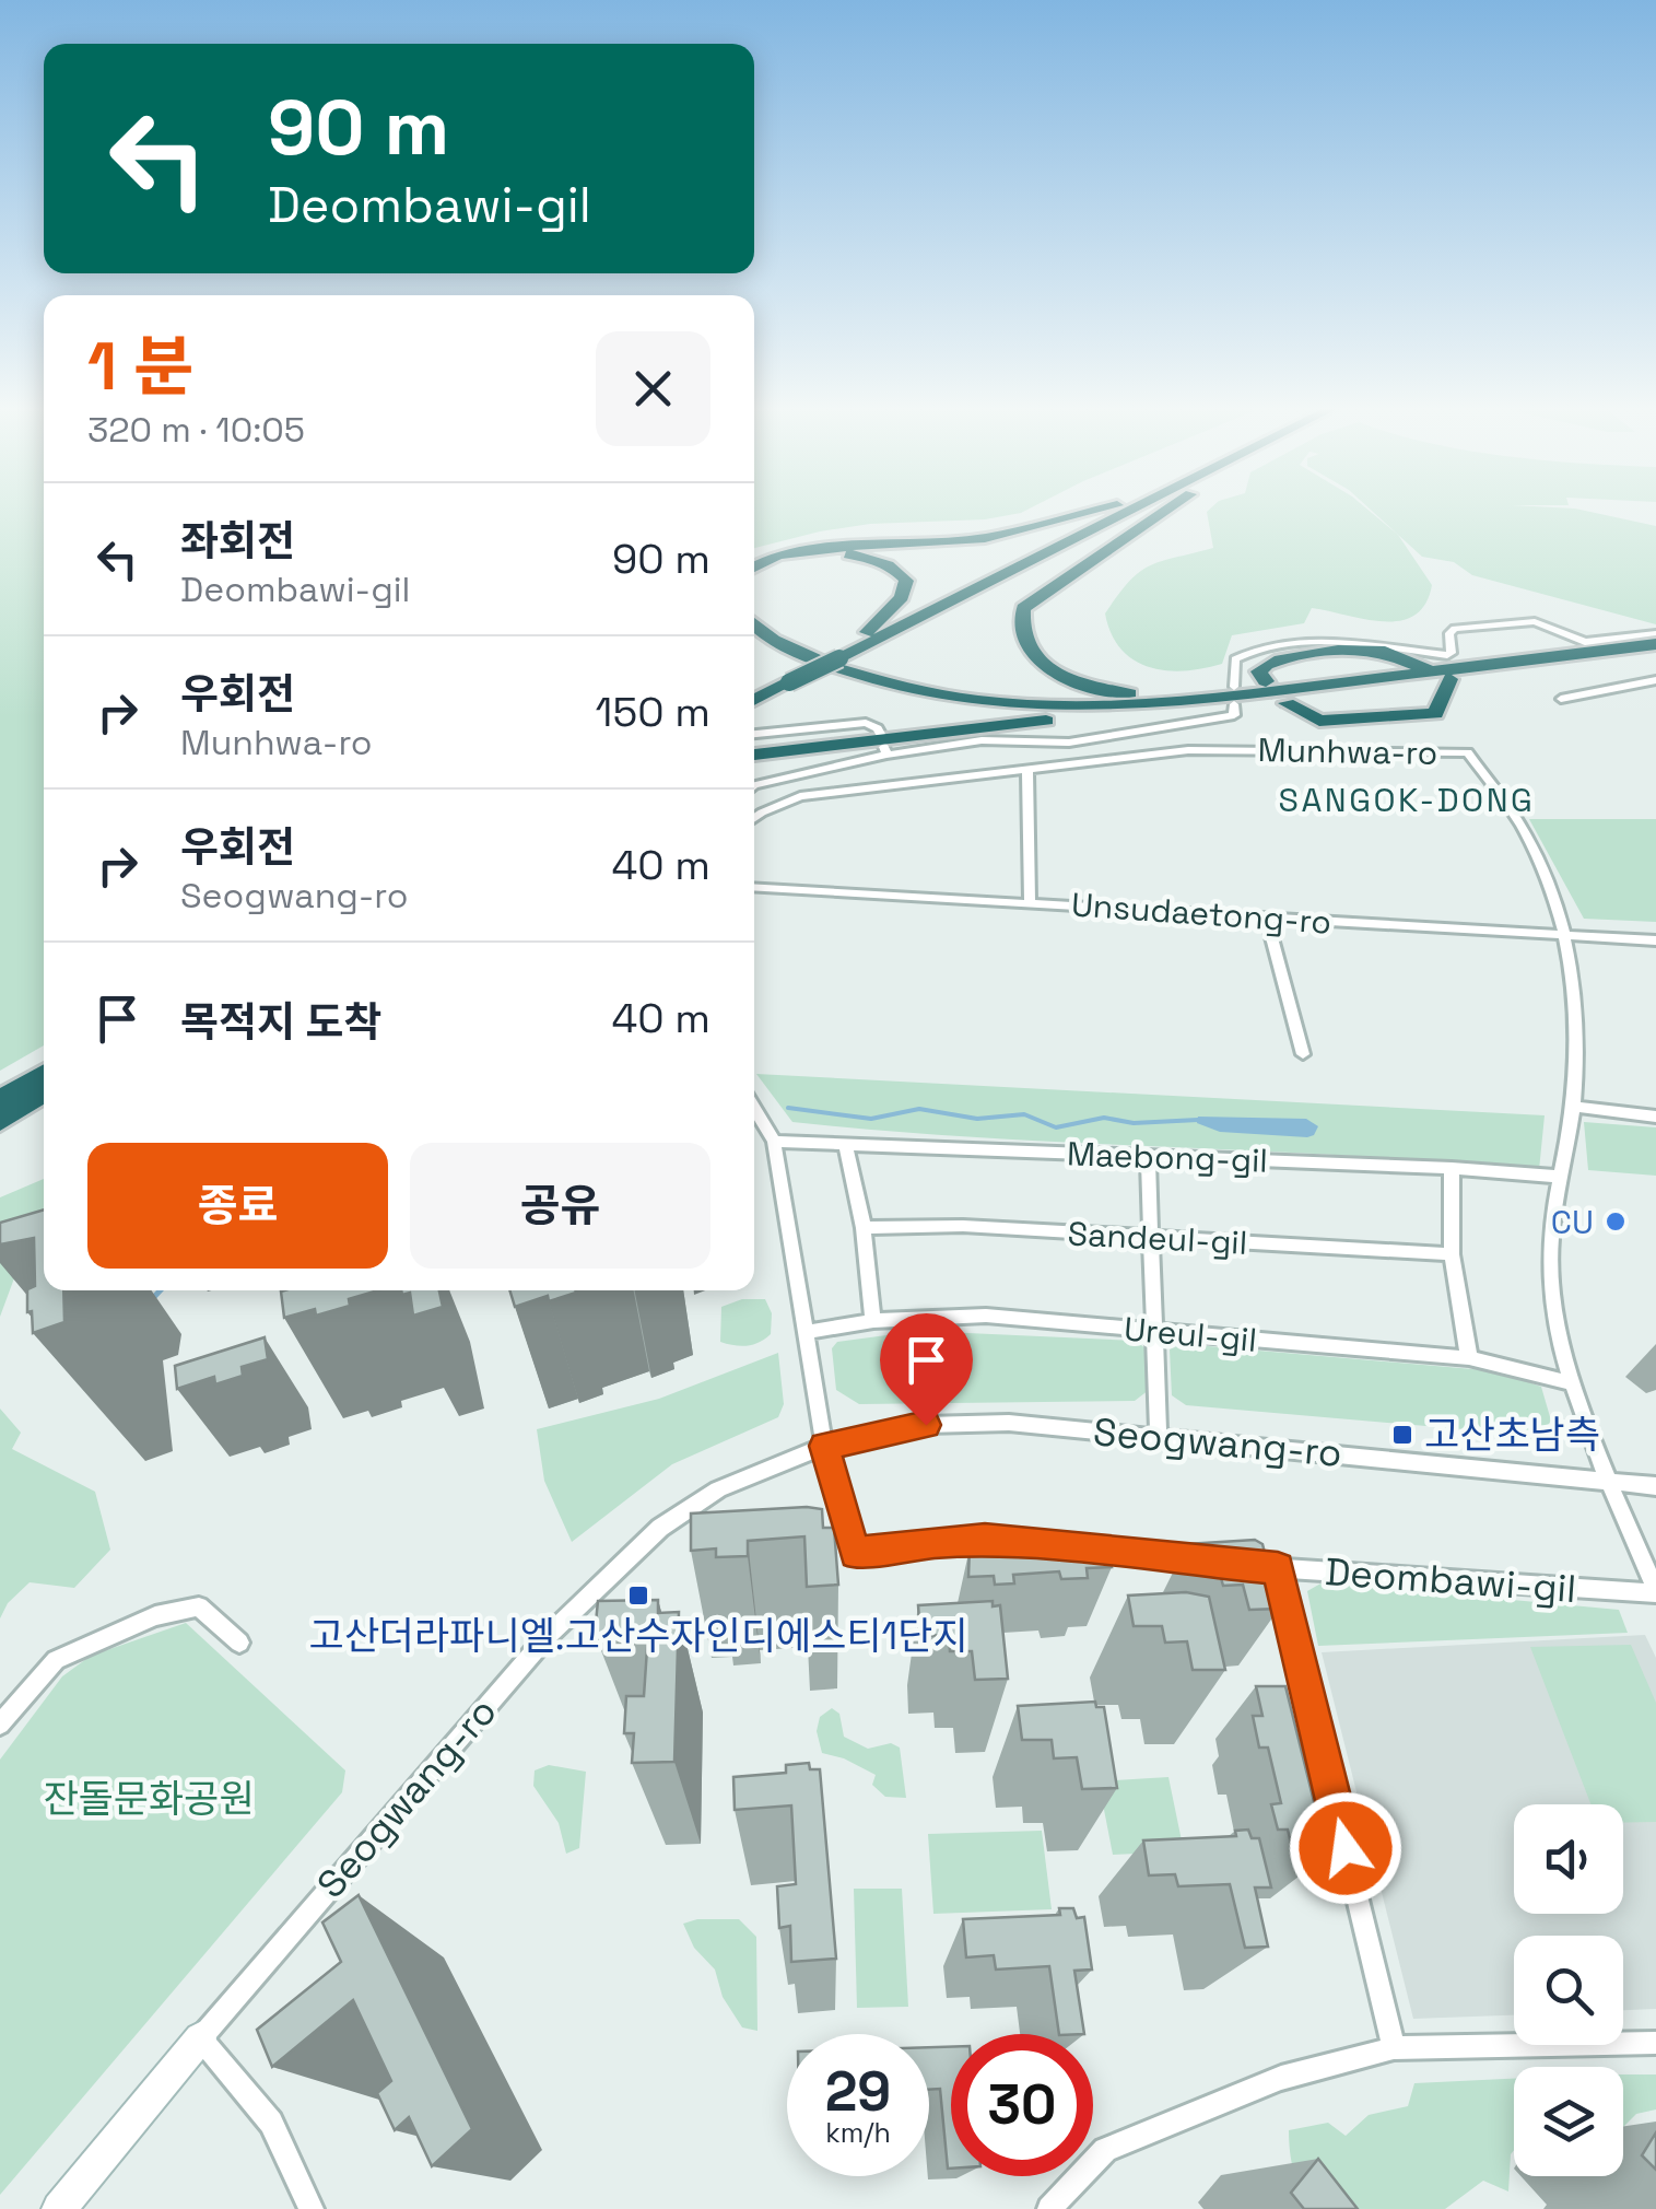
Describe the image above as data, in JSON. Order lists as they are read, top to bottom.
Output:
{
  "streets": {
    "street": [
      "Munhwa-ro",
      "Unsudaetong-ro",
      "Maebong-gil",
      "Sandeul-gil",
      "Ureul-gil",
      "Seogwang-ro",
      "Deombawi-gil"
    ]
  },
  "crossings": [
    ["Munhwa-ro", "Unsudaetong-ro"],
    ["Munhwa-ro", "Maebong-gil"],
    ["Munhwa-ro", "Ureul-gil"],
    ["Munhwa-ro", "Seogwang-ro"],
    ["Munhwa-ro", "Deombawi-gil"],
    ["Seogwang-ro", "Deombawi-gil"]
  ],
  "districts": ["SANGOK-DONG"],
  "parks": ["잔돌문화공원"],
  "places": {
    "other": ["CU"],
    "transit": ["고산초남측", "고산더라파니엘.고산수자인디에스티1단지"]
  },
  "page": {
    "turn": ["90 m", "Deombawi-gil"],
    "heading": ["1 분", "320 m · 10:05"],
    "list": [
      {
        "name": "좌회전",
        "note": "Deombawi-gil",
        "value": "90 m"
      },
      {
        "name": "우회전",
        "note": "Munhwa-ro",
        "value": "150 m"
      },
      {
        "name": "우회전",
        "note": "Seogwang-ro",
        "value": "40 m"
      },
      {
        "name": "목적지 도착",
        "value": "40 m"
      }
    ],
    "buttons": ["종료", "공유"],
    "speed": "29 km/h",
    "limit": "30"
  }
}
